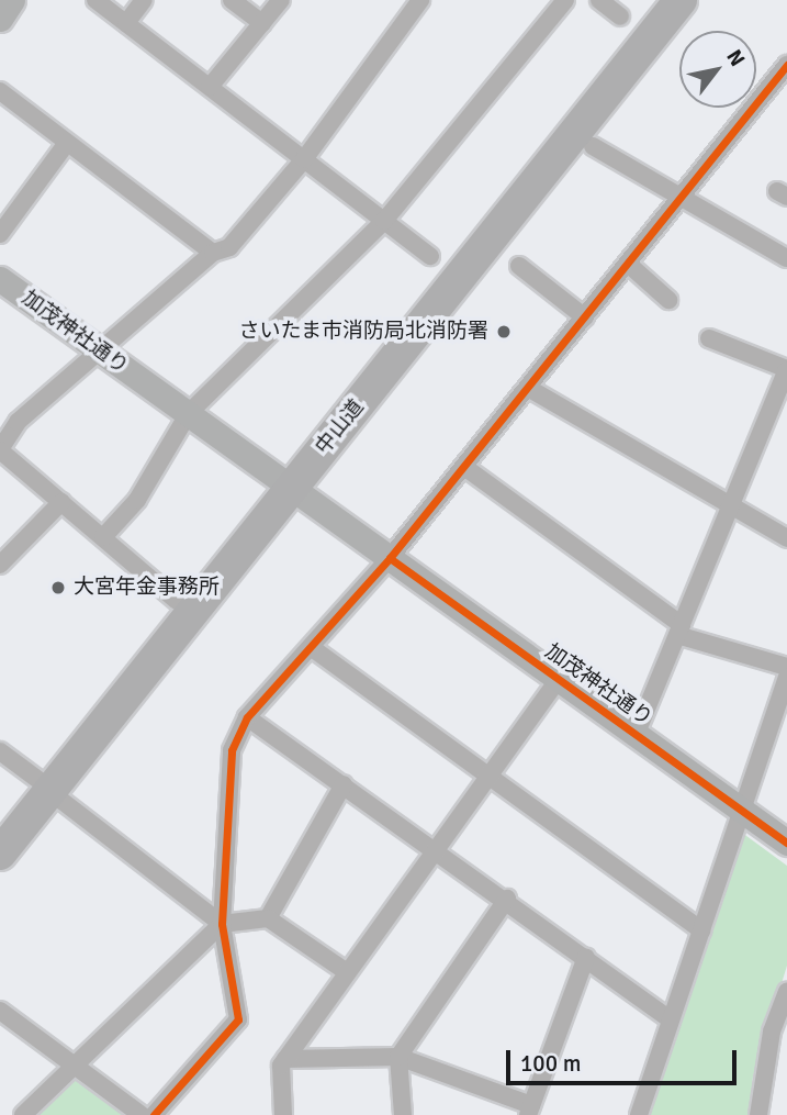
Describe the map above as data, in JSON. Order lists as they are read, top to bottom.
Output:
{
  "streets": {
    "highway": ["中山道"],
    "street": ["加茂神社通り"]
  },
  "crossings": [
    ["加茂神社通り", "中山道"]
  ],
  "places": ["さいたま市消防局北消防署", "大宮年金事務所"],
  "scale_bar": "100 m",
  "north": "top right"
}
